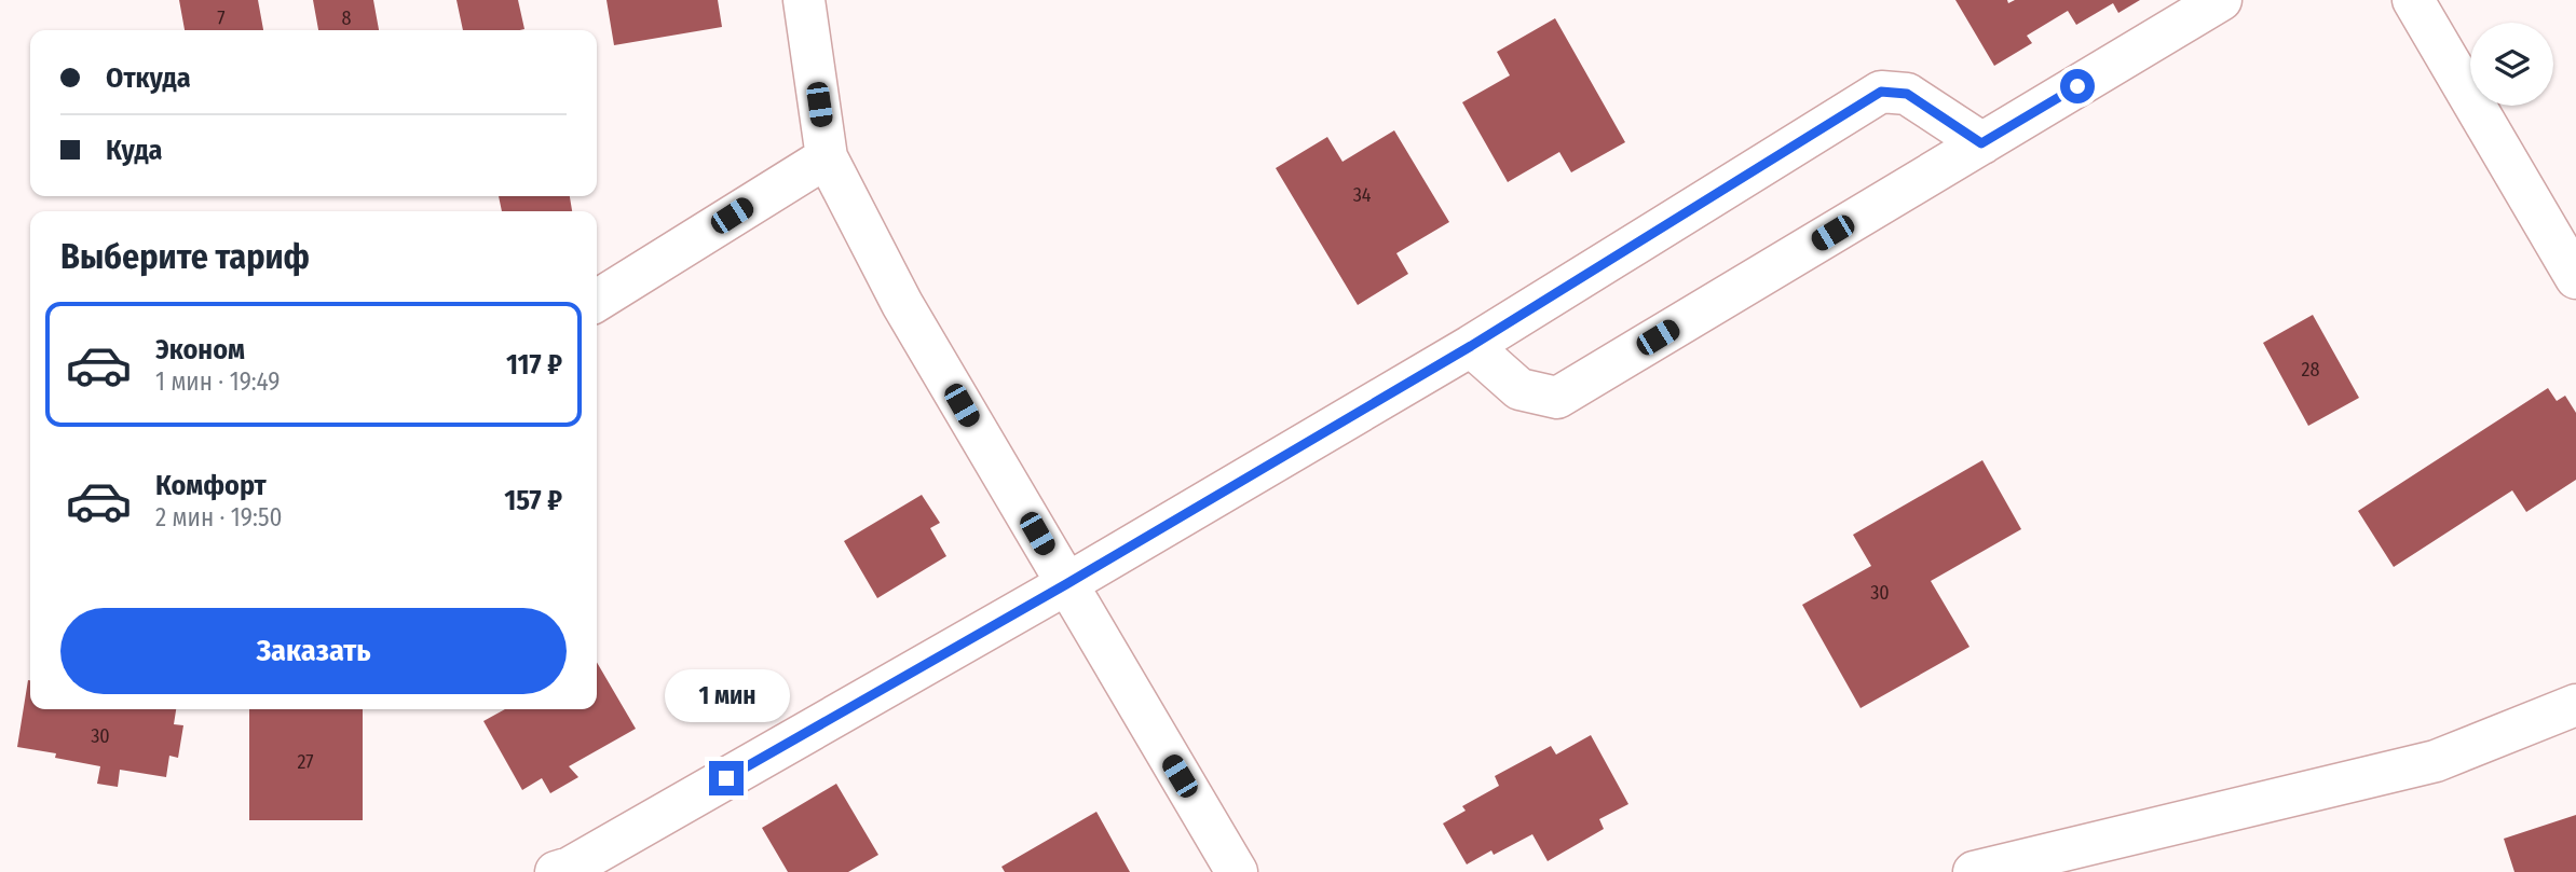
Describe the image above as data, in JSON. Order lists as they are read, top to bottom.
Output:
{
  "house_numbers": [
    "7",
    "8",
    "34",
    "28",
    "30",
    "30",
    "27"
  ],
  "page": {
    "banner": ["Откуда", "Куда"],
    "heading": "Выберите тариф",
    "list": [
      {
        "name": "Эконом",
        "note": "1 мин · 19:49",
        "value": "117 ₽"
      },
      {
        "name": "Комфорт",
        "note": "2 мин · 19:50",
        "value": "157 ₽"
      }
    ],
    "buttons": "Заказать",
    "bubble": "1 мин"
  }
}
